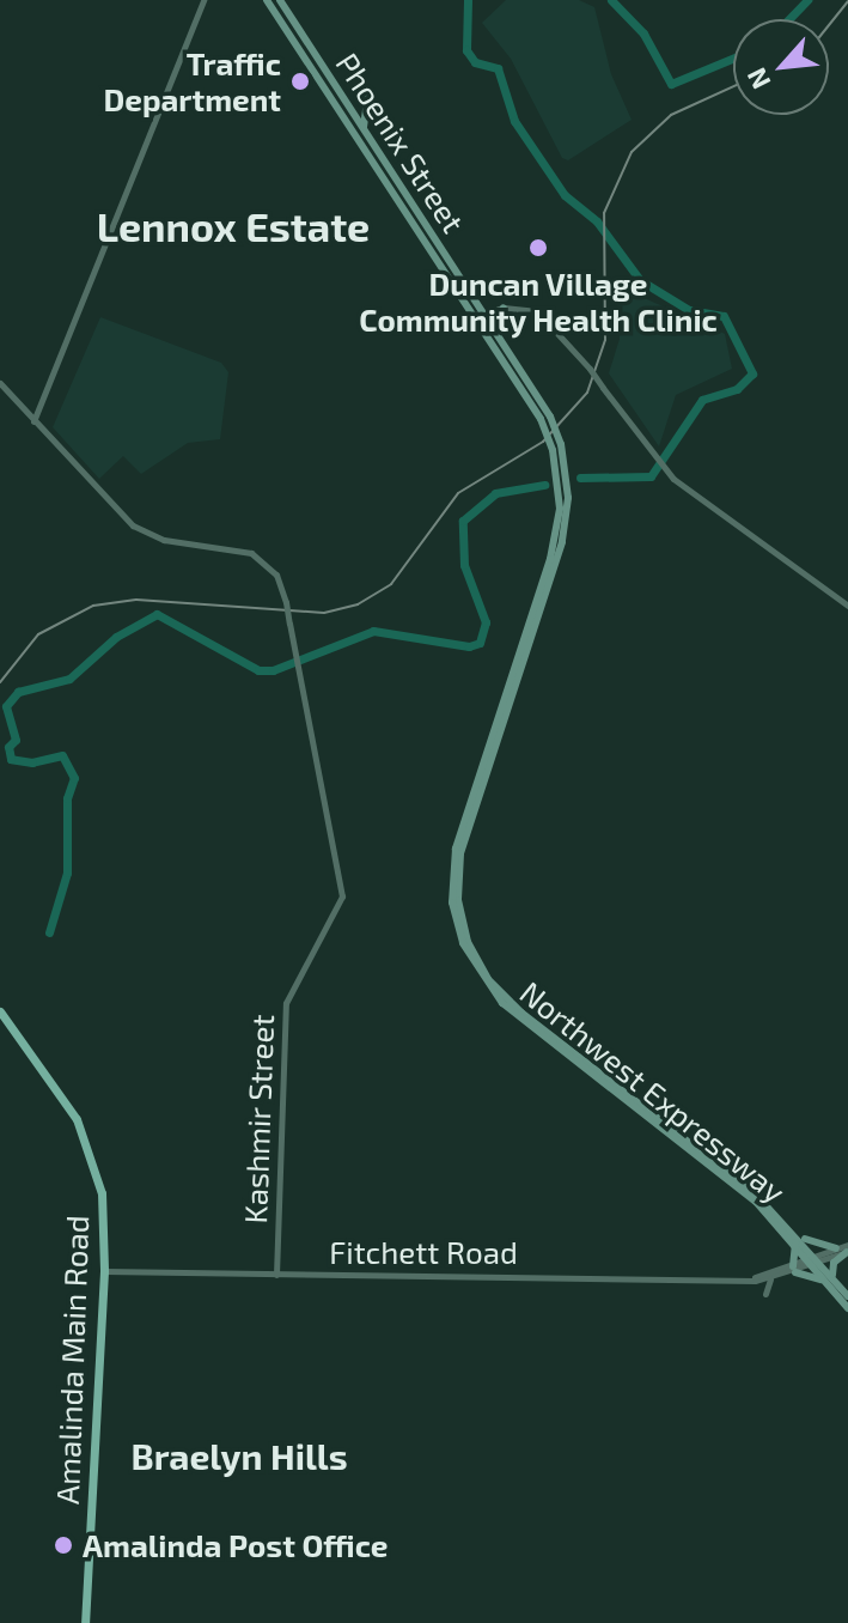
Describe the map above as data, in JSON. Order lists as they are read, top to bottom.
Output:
{
  "streets": {
    "main road": ["Phoenix Street", "Northwest Expressway", "Amalinda Main Road"],
    "street": ["Kashmir Street", "Fitchett Road"]
  },
  "crossings": [
    ["Phoenix Street", "Northwest Expressway"],
    ["Northwest Expressway", "Fitchett Road"],
    ["Kashmir Street", "Fitchett Road"],
    ["Fitchett Road", "Amalinda Main Road"]
  ],
  "districts": ["Lennox Estate", "Braelyn Hills"],
  "places": ["Traffic Department", "Duncan Village Community Health Clinic", "Amalinda Post Office"],
  "north": "bottom left"
}
